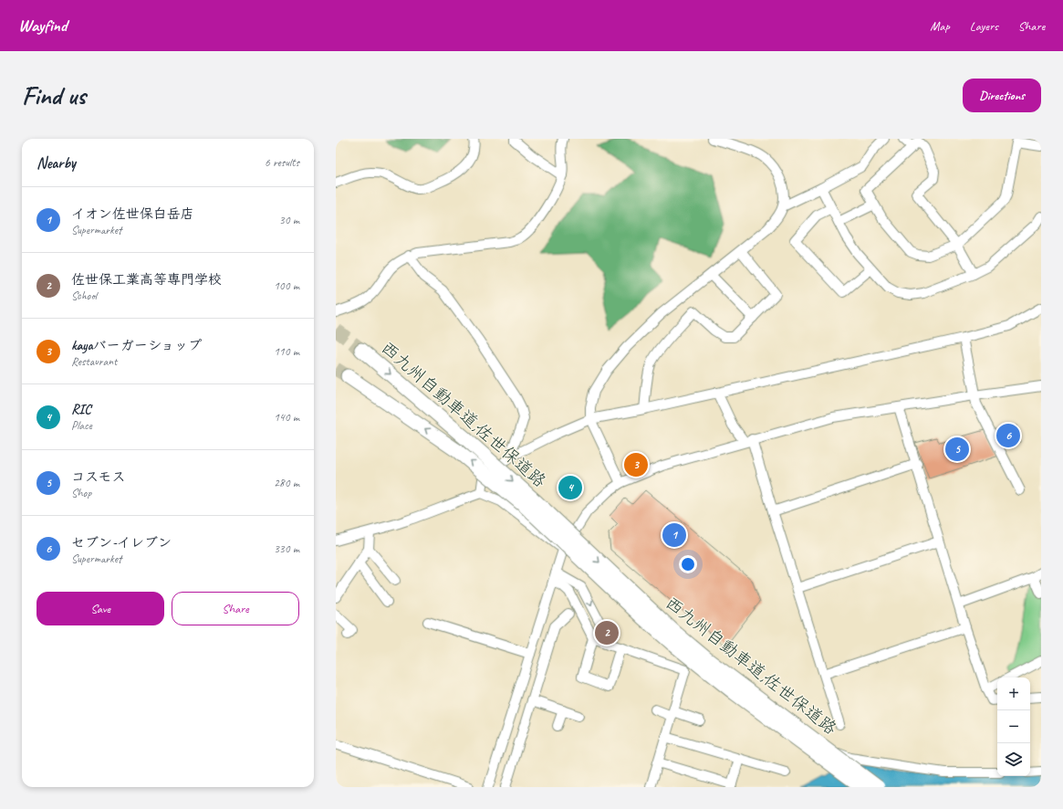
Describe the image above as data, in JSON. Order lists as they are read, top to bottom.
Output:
{
  "streets": {
    "highway": ["西九州自動車道;佐世保道路"]
  },
  "page": {
    "header": "Wayfind",
    "nav": ["Map", "Layers", "Share"],
    "buttons": [
      "Directions",
      ["Save", "Share"]
    ],
    "title": "Find us",
    "heading": ["Nearby", "6 results"],
    "list": [
      {
        "mark": "1",
        "name": "イオン佐世保白岳店",
        "note": "Supermarket",
        "value": "30 m"
      },
      {
        "mark": "2",
        "name": "佐世保工業高等専門学校",
        "note": "School",
        "value": "100 m"
      },
      {
        "mark": "3",
        "name": "kayaバーガーショップ",
        "note": "Restaurant",
        "value": "110 m"
      },
      {
        "mark": "4",
        "name": "RIC",
        "note": "Place",
        "value": "140 m"
      },
      {
        "mark": "5",
        "name": "コスモス",
        "note": "Shop",
        "value": "280 m"
      },
      {
        "mark": "6",
        "name": "セブン-イレブン",
        "note": "Supermarket",
        "value": "330 m"
      }
    ],
    "pins": [
      "6",
      "5",
      "3",
      "4",
      "1",
      "2"
    ],
    "map_buttons": ["+", "−"]
  }
}
